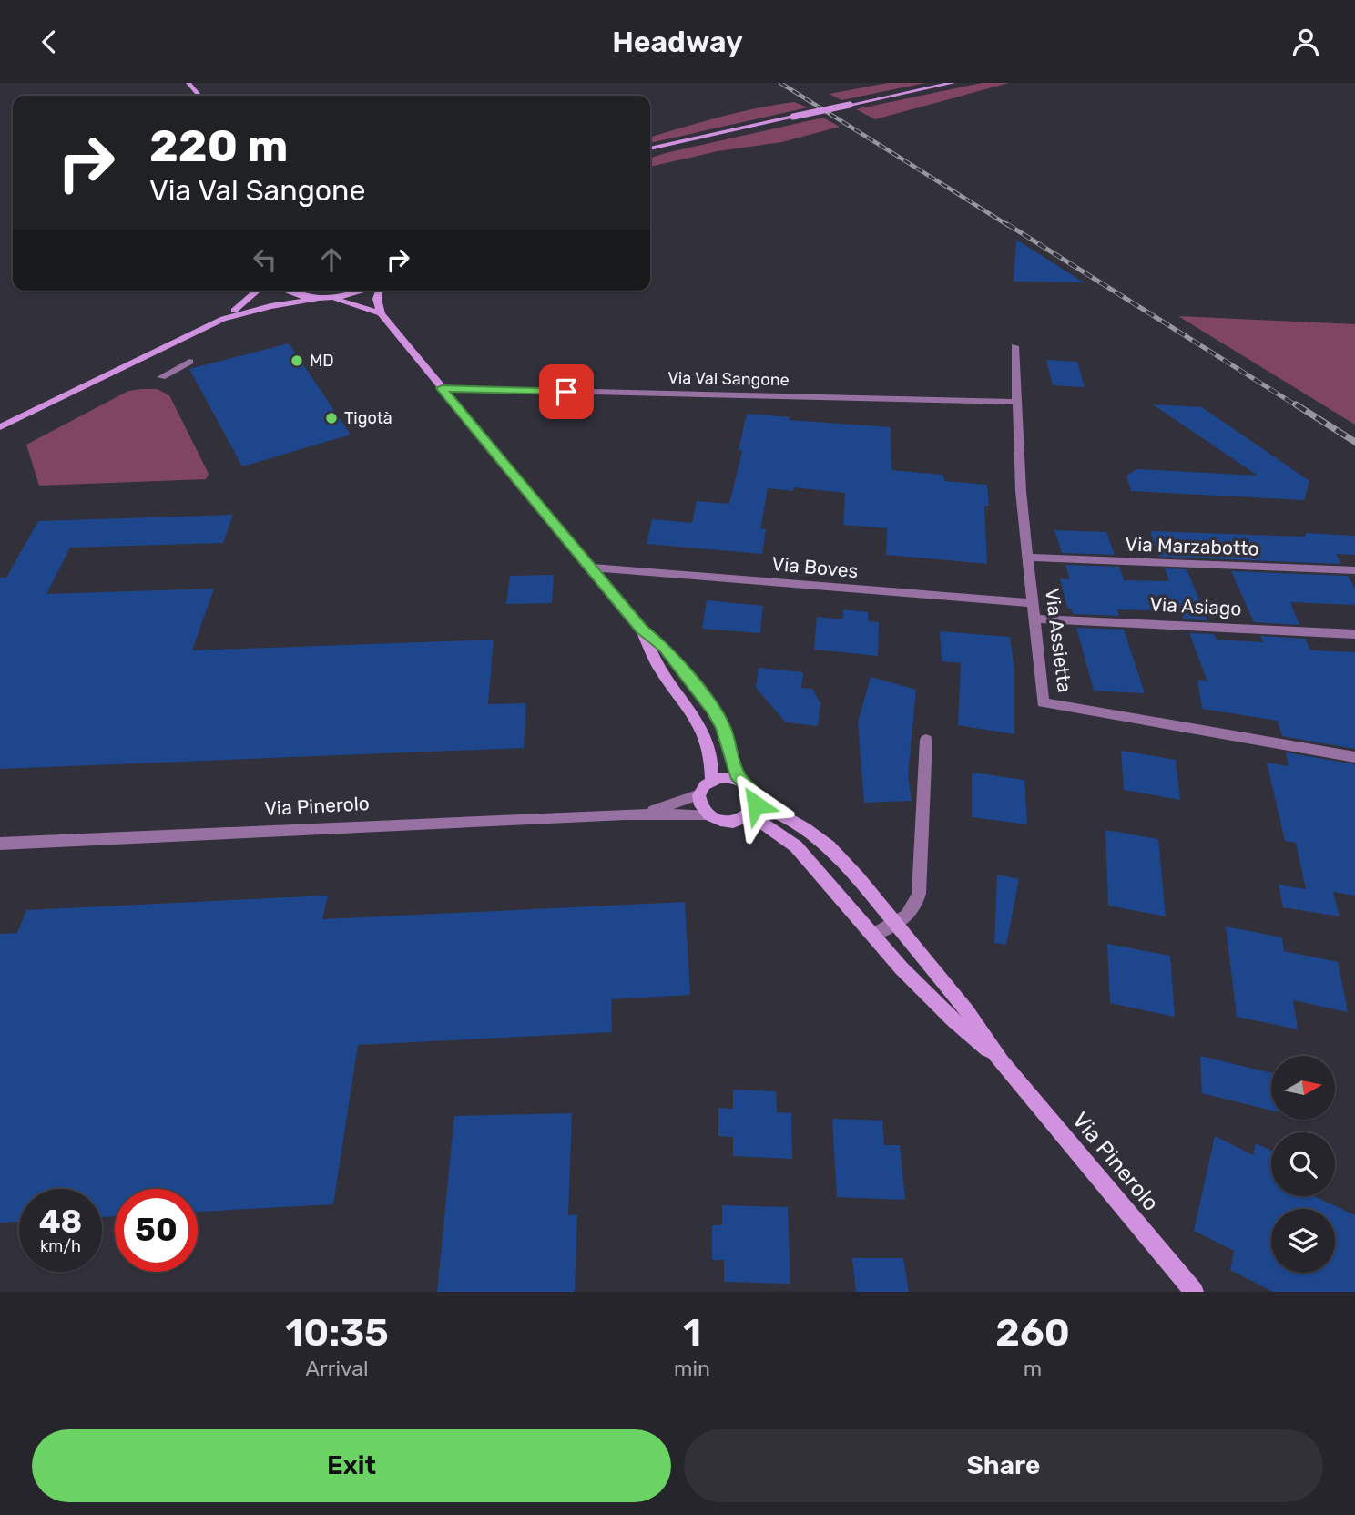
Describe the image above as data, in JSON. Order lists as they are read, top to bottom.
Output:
{
  "streets": {
    "main road": ["Via Pinerolo"],
    "street": [
      "Via Val Sangone",
      "Via Marzabotto",
      "Via Boves",
      "Via Asiago",
      "Via Assietta"
    ]
  },
  "crossings": [
    ["Via Val Sangone", "Via Assietta"],
    ["Via Marzabotto", "Via Assietta"],
    ["Via Boves", "Via Assietta"],
    ["Via Asiago", "Via Assietta"]
  ],
  "places": ["MD", "Tigotà"],
  "north": "right",
  "page": {
    "header": "Headway",
    "turn": ["220 m", "Via Val Sangone"],
    "speed": "48 km/h",
    "limit": "50",
    "eta": [
      "10:35",
      "Arrival",
      "1",
      "min",
      "260",
      "m"
    ],
    "buttons": ["Exit", "Share"]
  }
}
